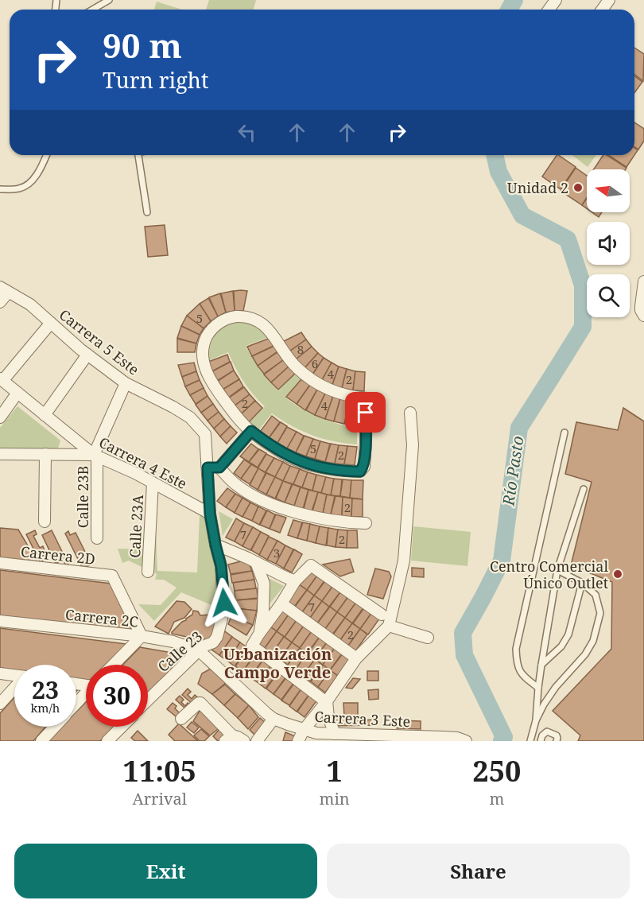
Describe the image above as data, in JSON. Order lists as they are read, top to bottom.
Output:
{
  "streets": {
    "street": [
      "Carrera 5 Este",
      "Carrera 4 Este",
      "Calle 23B",
      "Calle 23A",
      "Carrera 2D",
      "Carrera 2C",
      "Calle 23",
      "Carrera 3 Este"
    ]
  },
  "crossings": [
    ["Carrera 5 Este", "Calle 23B"],
    ["Carrera 5 Este", "Calle 23"],
    ["Carrera 4 Este", "Calle 23B"],
    ["Carrera 4 Este", "Calle 23A"],
    ["Carrera 4 Este", "Calle 23"],
    ["Carrera 2D", "Carrera 2C"],
    ["Carrera 2C", "Calle 23"],
    ["Carrera 2C", "Carrera 3 Este"],
    ["Calle 23", "Carrera 3 Este"]
  ],
  "districts": ["Urbanización Campo Verde"],
  "water": ["Río Pasto"],
  "places": ["Unidad 2", "Centro Comercial Único Outlet"],
  "house_numbers": [
    "5",
    "8",
    "6",
    "4",
    "2",
    "2",
    "4",
    "5",
    "2",
    "2",
    "7",
    "2",
    "3",
    "7",
    "2"
  ],
  "north": "left",
  "page": {
    "turn": ["90 m", "Turn right"],
    "speed": "23 km/h",
    "limit": "30",
    "eta": [
      "11:05",
      "Arrival",
      "1",
      "min",
      "250",
      "m"
    ],
    "buttons": ["Exit", "Share"]
  }
}
